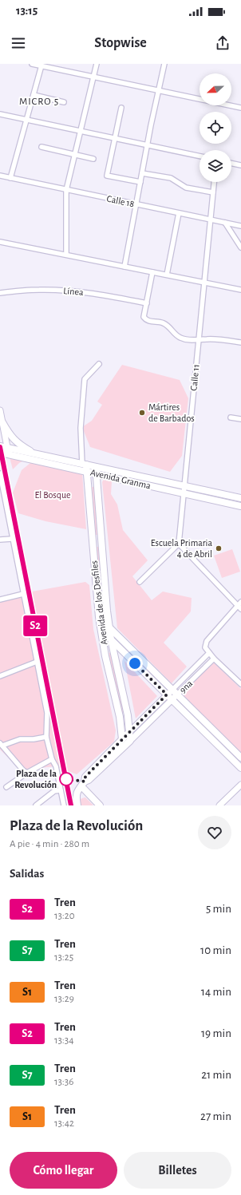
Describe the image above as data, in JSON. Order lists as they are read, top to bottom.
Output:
{
  "streets": {
    "main road": ["Avenida Granma", "Avenida de los Desfiles"],
    "street": [
      "Calle 18",
      "Línea",
      "Calle 11",
      "9na"
    ]
  },
  "crossings": [
    ["Calle 18", "Calle 11"],
    ["Calle 11", "Avenida Granma"],
    ["Avenida Granma", "Avenida de los Desfiles"],
    ["Avenida de los Desfiles", "9na"]
  ],
  "districts": ["MICRO 5"],
  "parks": ["El Bosque"],
  "places": ["Mártires de Barbados", "Escuela Primaria 4 de Abril", "Plaza de la Revolución"],
  "north": "left",
  "page": {
    "status": "13:15",
    "header": "Stopwise",
    "on_map": "S2",
    "heading": [
      ["Plaza de la Revolución", "A pie · 4 min · 280 m"],
      "Salidas"
    ],
    "list": [
      {
        "mark": "S2",
        "name": "Tren",
        "note": "13:20",
        "value": "5 min"
      },
      {
        "mark": "S7",
        "name": "Tren",
        "note": "13:25",
        "value": "10 min"
      },
      {
        "mark": "S1",
        "name": "Tren",
        "note": "13:29",
        "value": "14 min"
      },
      {
        "mark": "S2",
        "name": "Tren",
        "note": "13:34",
        "value": "19 min"
      },
      {
        "mark": "S7",
        "name": "Tren",
        "note": "13:36",
        "value": "21 min"
      },
      {
        "mark": "S1",
        "name": "Tren",
        "note": "13:42",
        "value": "27 min"
      }
    ],
    "buttons": ["Cómo llegar", "Billetes"]
  }
}
